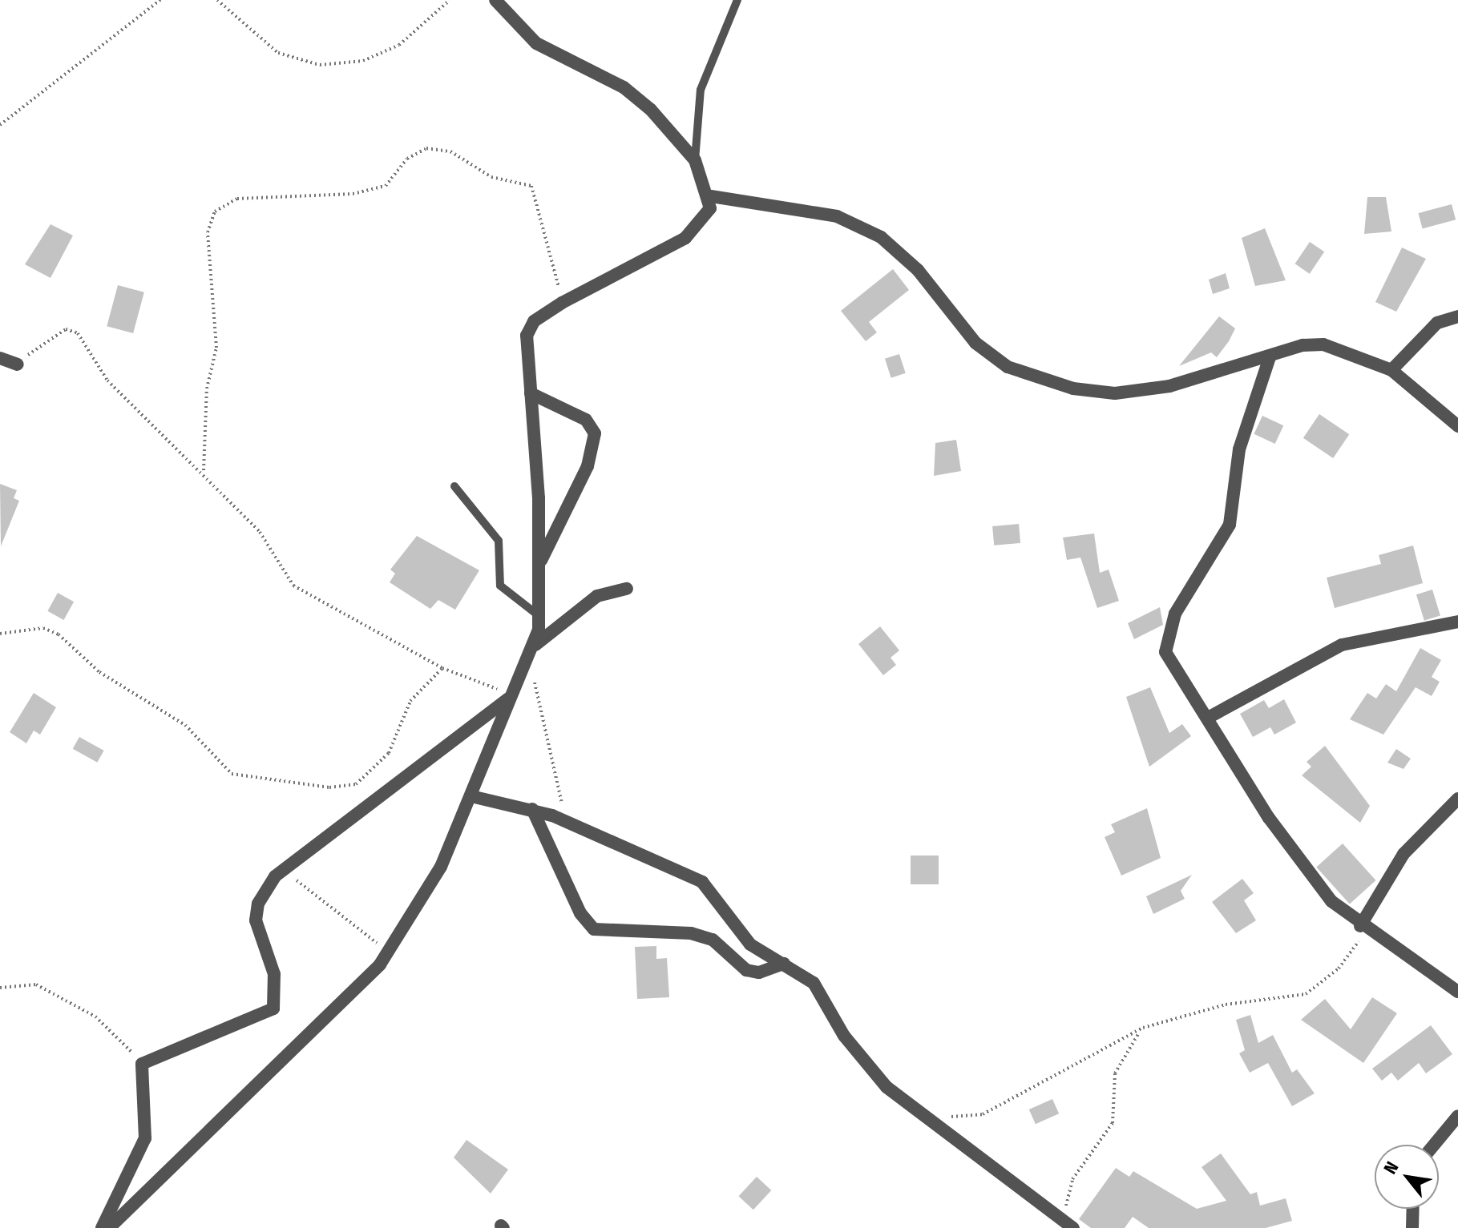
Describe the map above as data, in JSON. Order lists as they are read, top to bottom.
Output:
{
  "north": "top left"
}
